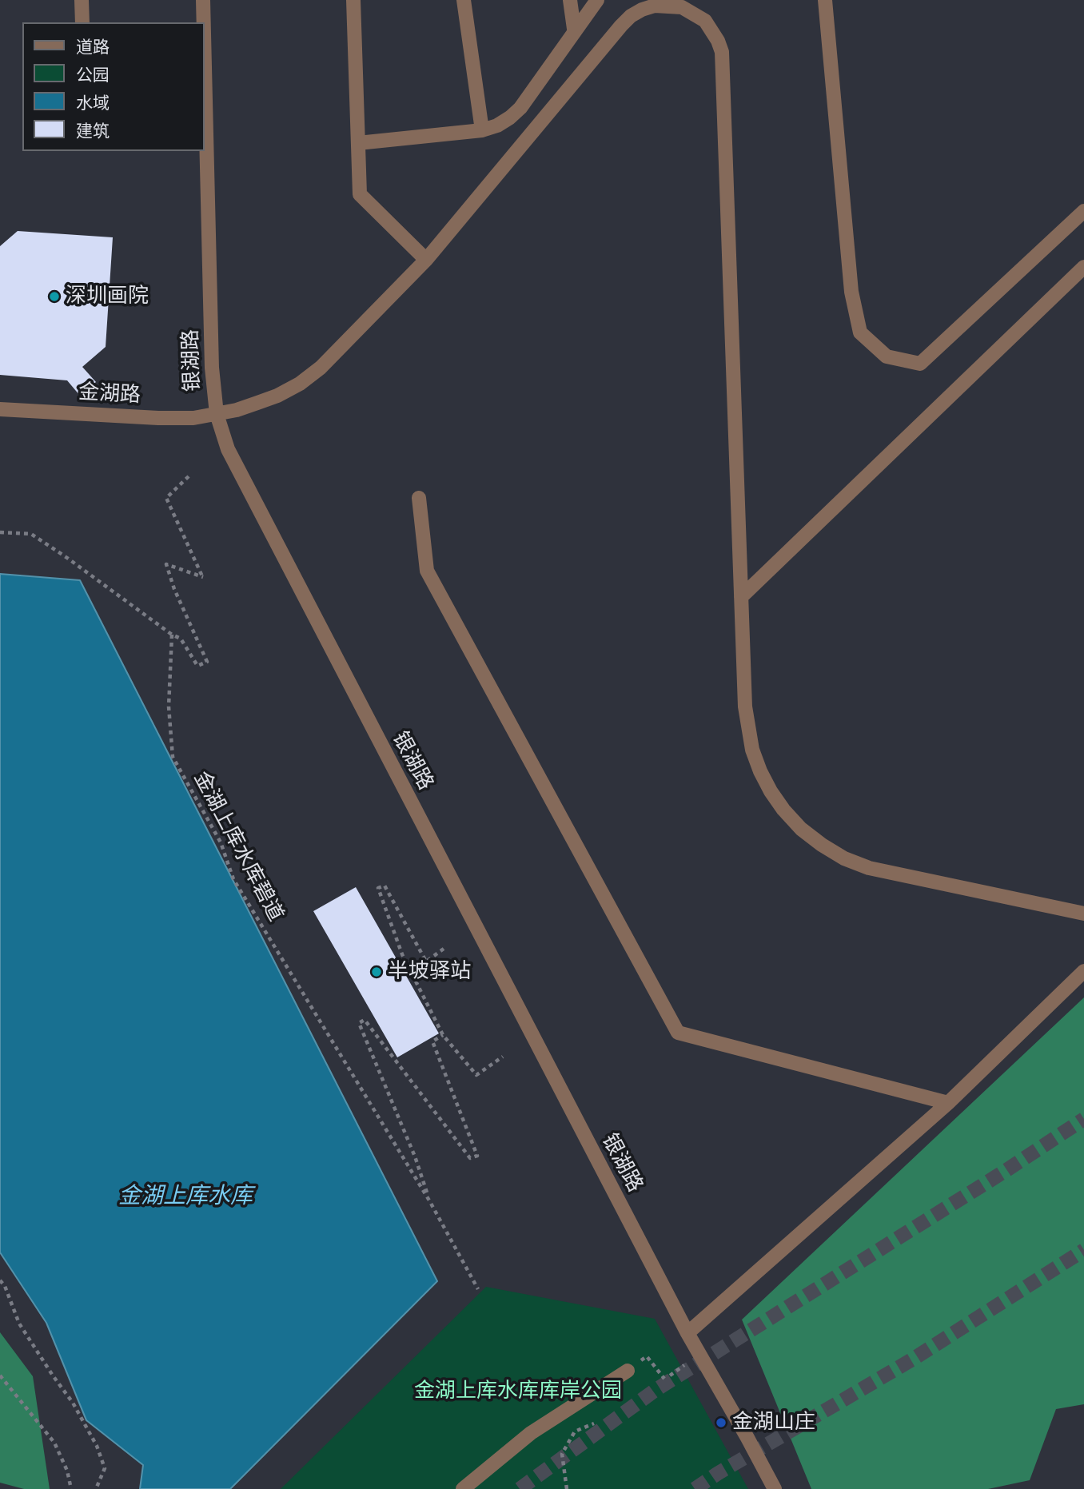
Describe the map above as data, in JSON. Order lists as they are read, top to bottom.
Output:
{
  "streets": {
    "street": ["银湖路", "金湖路"],
    "path": ["金湖上库水库碧道"]
  },
  "crossings": [
    ["银湖路", "金湖路"]
  ],
  "water": ["金湖上库水库"],
  "parks": ["金湖上库水库库岸公园"],
  "places": ["深圳画院", "半坡驿站", "金湖山庄"],
  "legend": [
    "道路",
    "公园",
    "水域",
    "建筑"
  ]
}
